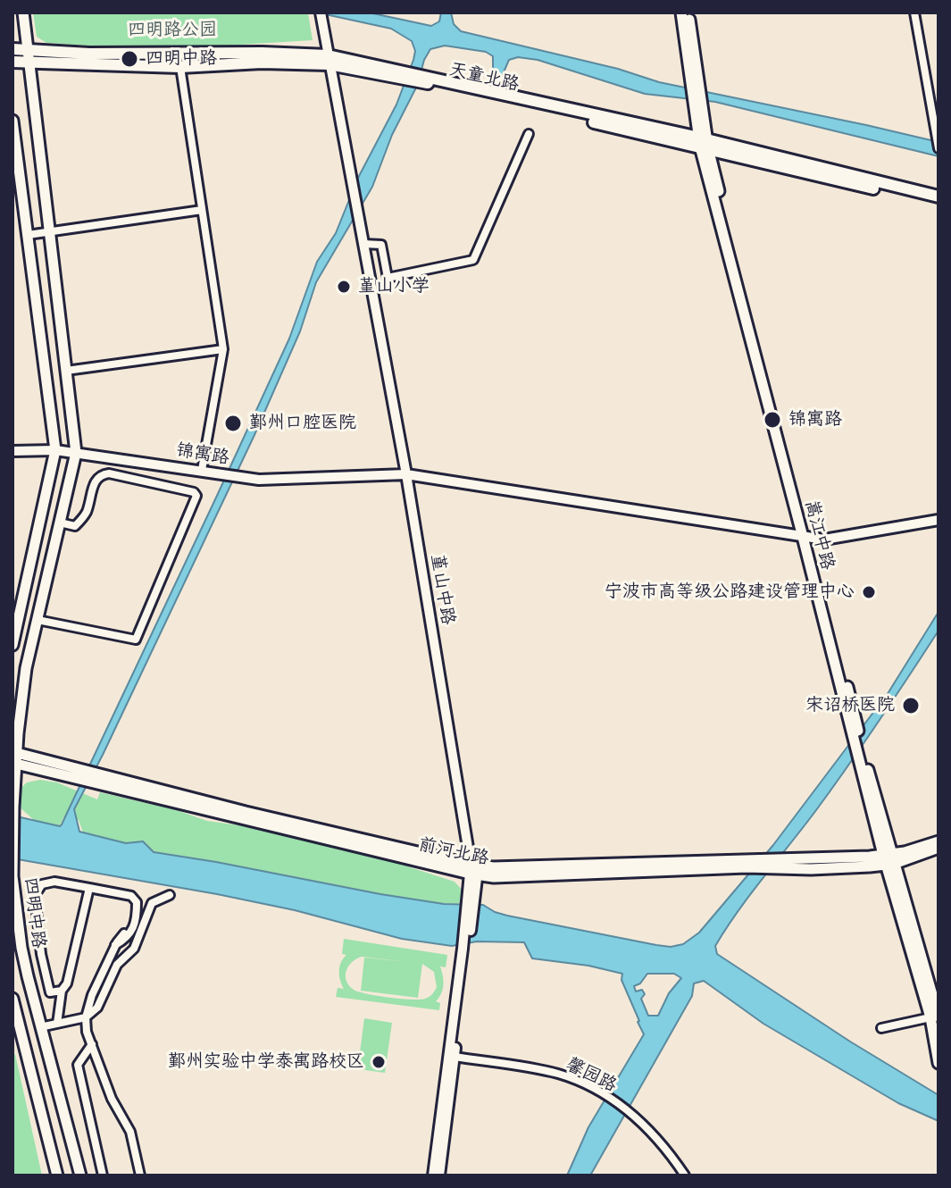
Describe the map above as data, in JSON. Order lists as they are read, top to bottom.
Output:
{
  "streets": {
    "main road": [
      "天童北路",
      "嵩江中路",
      "前河北路",
      "四明中路"
    ],
    "street": ["锦寓路", "堇山中路", "馨园路"]
  },
  "crossings": [
    ["天童北路", "嵩江中路"],
    ["天童北路", "堇山中路"],
    ["天童北路", "四明中路"],
    ["锦寓路", "嵩江中路"],
    ["锦寓路", "堇山中路"],
    ["锦寓路", "四明中路"],
    ["嵩江中路", "前河北路"],
    ["堇山中路", "前河北路"],
    ["堇山中路", "馨园路"],
    ["前河北路", "四明中路"]
  ],
  "parks": ["四明路公园"],
  "places": [
    "四明中路",
    "堇山小学",
    "锦寓路",
    "鄞州口腔医院",
    "宁波市高等级公路建设管理中心",
    "宋诏桥医院",
    "鄞州实验中学泰寓路校区"
  ]
}
